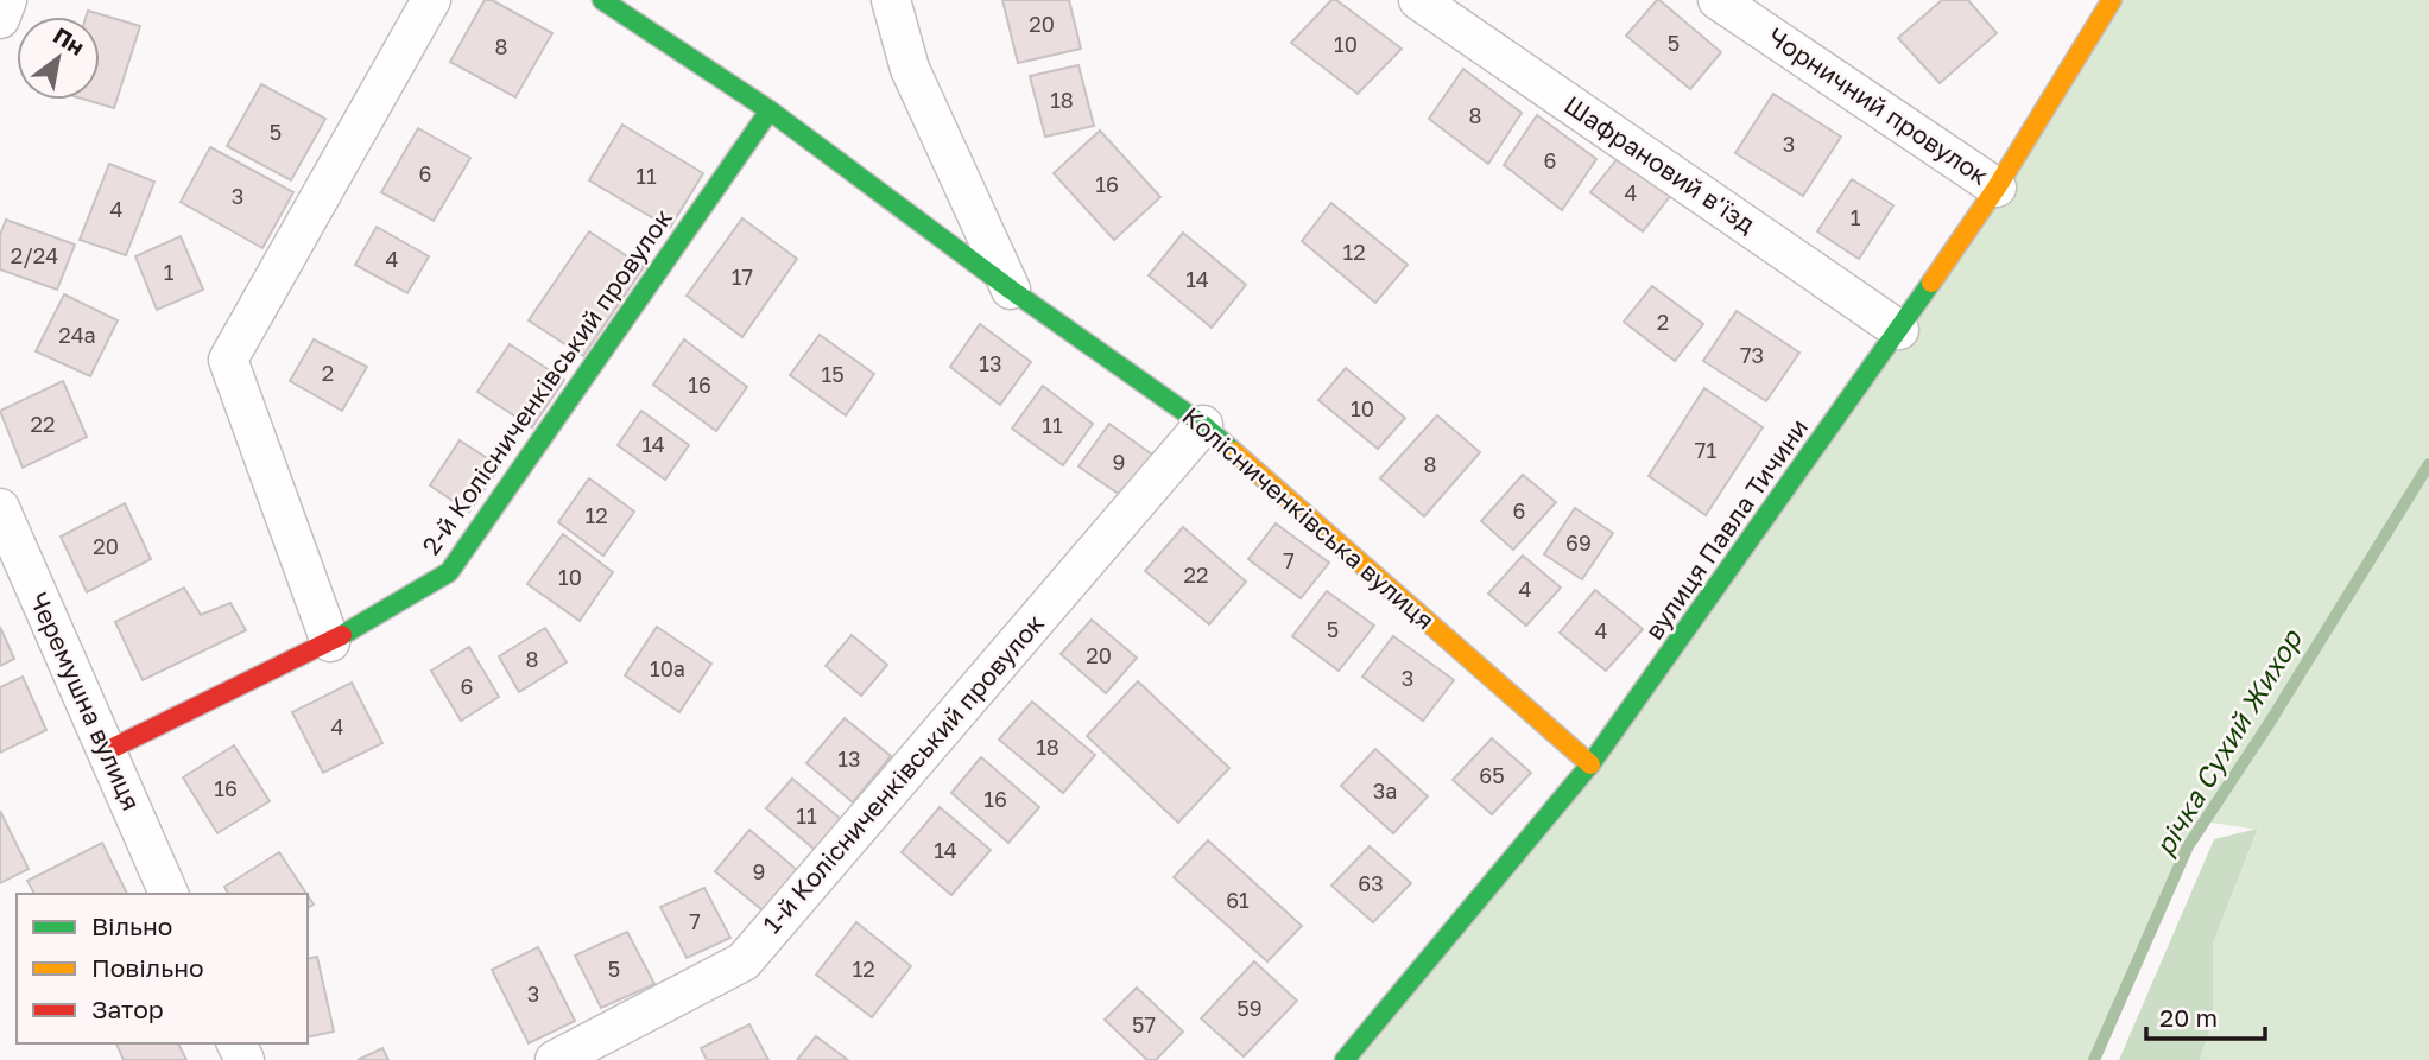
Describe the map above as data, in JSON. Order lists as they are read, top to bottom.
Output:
{
  "streets": {
    "street": [
      "Чорничний провулок",
      "Шафрановий в'їзд",
      "2-й Колісниченківський провулок",
      "Колісниченківська вулиця",
      "вулиця Павла Тичини",
      "Черемушна вулиця",
      "1-й Колісниченківський провулок"
    ]
  },
  "crossings": [
    ["Чорничний провулок", "вулиця Павла Тичини"],
    ["Шафрановий в'їзд", "вулиця Павла Тичини"],
    ["2-й Колісниченківський провулок", "Колісниченківська вулиця"],
    ["2-й Колісниченківський провулок", "Черемушна вулиця"],
    ["Колісниченківська вулиця", "вулиця Павла Тичини"],
    ["Колісниченківська вулиця", "1-й Колісниченківський провулок"]
  ],
  "water": ["річка Сухий Жихор"],
  "house_numbers": [
    "20",
    "5",
    "10",
    "8",
    "18",
    "8",
    "5",
    "3",
    "6",
    "6",
    "11",
    "16",
    "4",
    "3",
    "4",
    "1",
    "12",
    "2/24",
    "4",
    "1",
    "17",
    "14",
    "2",
    "24а",
    "73",
    "13",
    "2",
    "15",
    "16",
    "10",
    "22",
    "11",
    "14",
    "71",
    "9",
    "8",
    "6",
    "12",
    "69",
    "20",
    "7",
    "22",
    "10",
    "4",
    "5",
    "4",
    "20",
    "8",
    "10а",
    "3",
    "6",
    "4",
    "18",
    "13",
    "65",
    "16",
    "3а",
    "16",
    "11",
    "14",
    "9",
    "63",
    "61",
    "7",
    "5",
    "12",
    "3",
    "59",
    "57"
  ],
  "legend": ["Вільно", "Повільно", "Затор"],
  "scale_bar": "20 m",
  "north": "top right"
}
